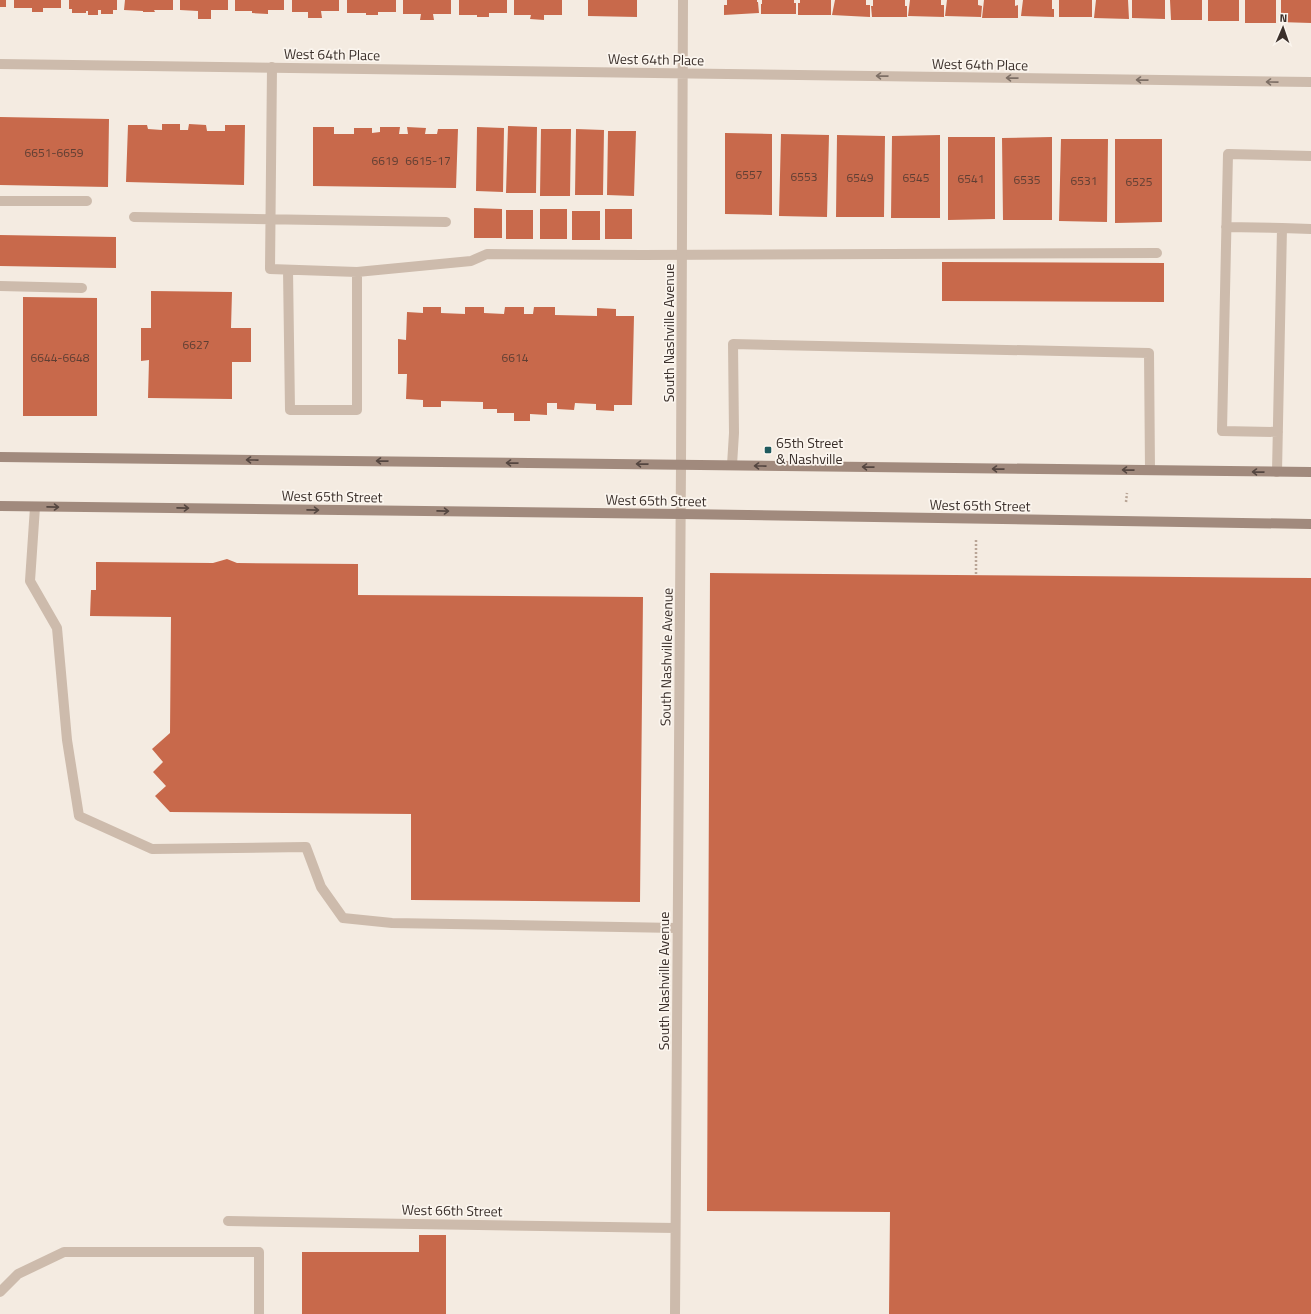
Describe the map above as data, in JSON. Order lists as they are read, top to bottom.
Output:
{
  "streets": {
    "street": [
      "West 64th Place",
      "South Nashville Avenue",
      "West 65th Street",
      "West 66th Street"
    ]
  },
  "crossings": [
    ["West 64th Place", "South Nashville Avenue"],
    ["South Nashville Avenue", "West 65th Street"],
    ["South Nashville Avenue", "West 66th Street"]
  ],
  "one_way": ["West 64th Place"],
  "places": {
    "transit": ["65th Street & Nashville"]
  },
  "house_numbers": [
    "6651-6659",
    "6619",
    "6615-17",
    "6557",
    "6553",
    "6549",
    "6545",
    "6541",
    "6535",
    "6531",
    "6525",
    "6627",
    "6644-6648",
    "6614"
  ],
  "north": "top"
}
